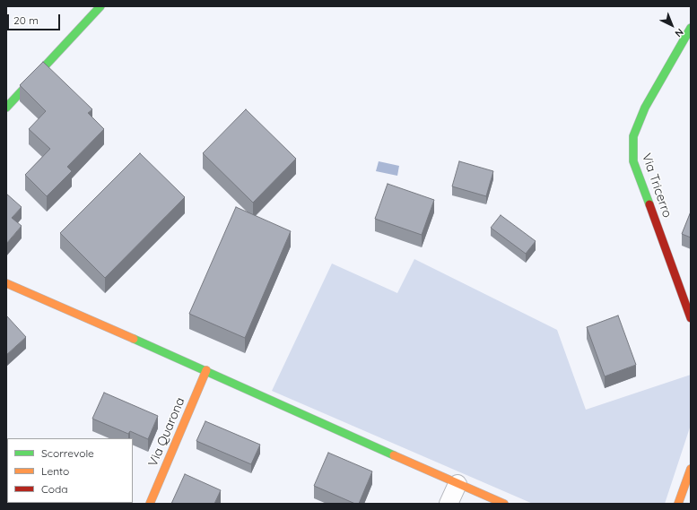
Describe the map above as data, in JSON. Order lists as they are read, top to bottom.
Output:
{
  "streets": {
    "street": ["Via Tricerro", "Via Quarona"]
  },
  "legend": ["Scorrevole", "Lento", "Coda"],
  "scale_bar": "20 m",
  "north": "bottom right"
}
